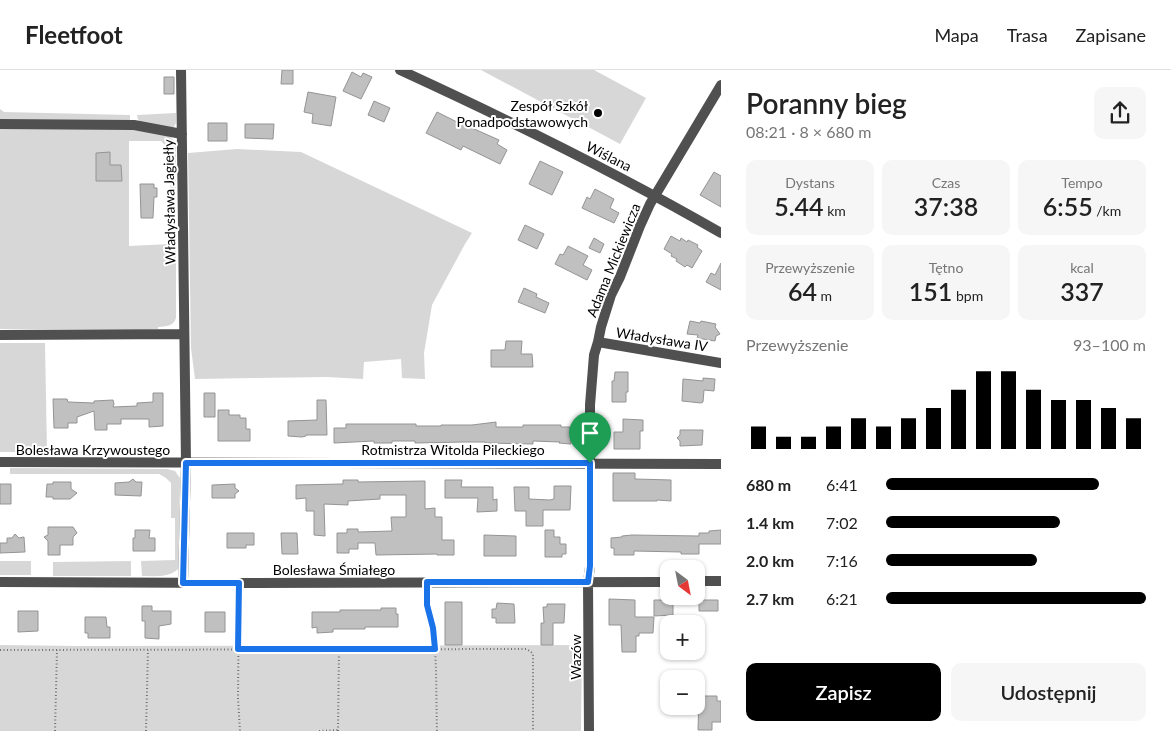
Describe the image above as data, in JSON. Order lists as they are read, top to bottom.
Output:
{
  "streets": {
    "street": [
      "Wiślana",
      "Władysława Jagiełły",
      "Adama Mickiewicza",
      "Władysława IV",
      "Bolesława Krzywoustego",
      "Rotmistrza Witolda Pileckiego",
      "Bolesława Śmiałego",
      "Wazów"
    ]
  },
  "crossings": [
    ["Wiślana", "Adama Mickiewicza"],
    ["Władysława Jagiełły", "Bolesława Krzywoustego"],
    ["Władysława Jagiełły", "Rotmistrza Witolda Pileckiego"],
    ["Władysława Jagiełły", "Bolesława Śmiałego"],
    ["Adama Mickiewicza", "Władysława IV"],
    ["Adama Mickiewicza", "Rotmistrza Witolda Pileckiego"],
    ["Adama Mickiewicza", "Bolesława Śmiałego"],
    ["Adama Mickiewicza", "Wazów"],
    ["Bolesława Krzywoustego", "Rotmistrza Witolda Pileckiego"],
    ["Bolesława Śmiałego", "Wazów"]
  ],
  "places": ["Zespół Szkół Ponadpodstawowych"],
  "north": "bottom right",
  "page": {
    "header": "Fleetfoot",
    "nav": ["Mapa", "Trasa", "Zapisane"],
    "heading": ["Poranny bieg", "08:21 · 8 × 680 m"],
    "stats": [
      ["Dystans", "5.44 km"],
      ["Czas", "37:38"],
      ["Tempo", "6:55 /km"],
      ["Przewyższenie", "64 m"],
      ["Tętno", "151 bpm"],
      ["kcal", "337"]
    ],
    "chart": ["Przewyższenie", "93–100 m"],
    "list": [
      {
        "name": "680 m",
        "note": "6:41"
      },
      {
        "name": "1.4 km",
        "note": "7:02"
      },
      {
        "name": "2.0 km",
        "note": "7:16"
      },
      {
        "name": "2.7 km",
        "note": "6:21"
      }
    ],
    "map_buttons": ["+", "−"],
    "buttons": ["Zapisz", "Udostępnij"]
  }
}
